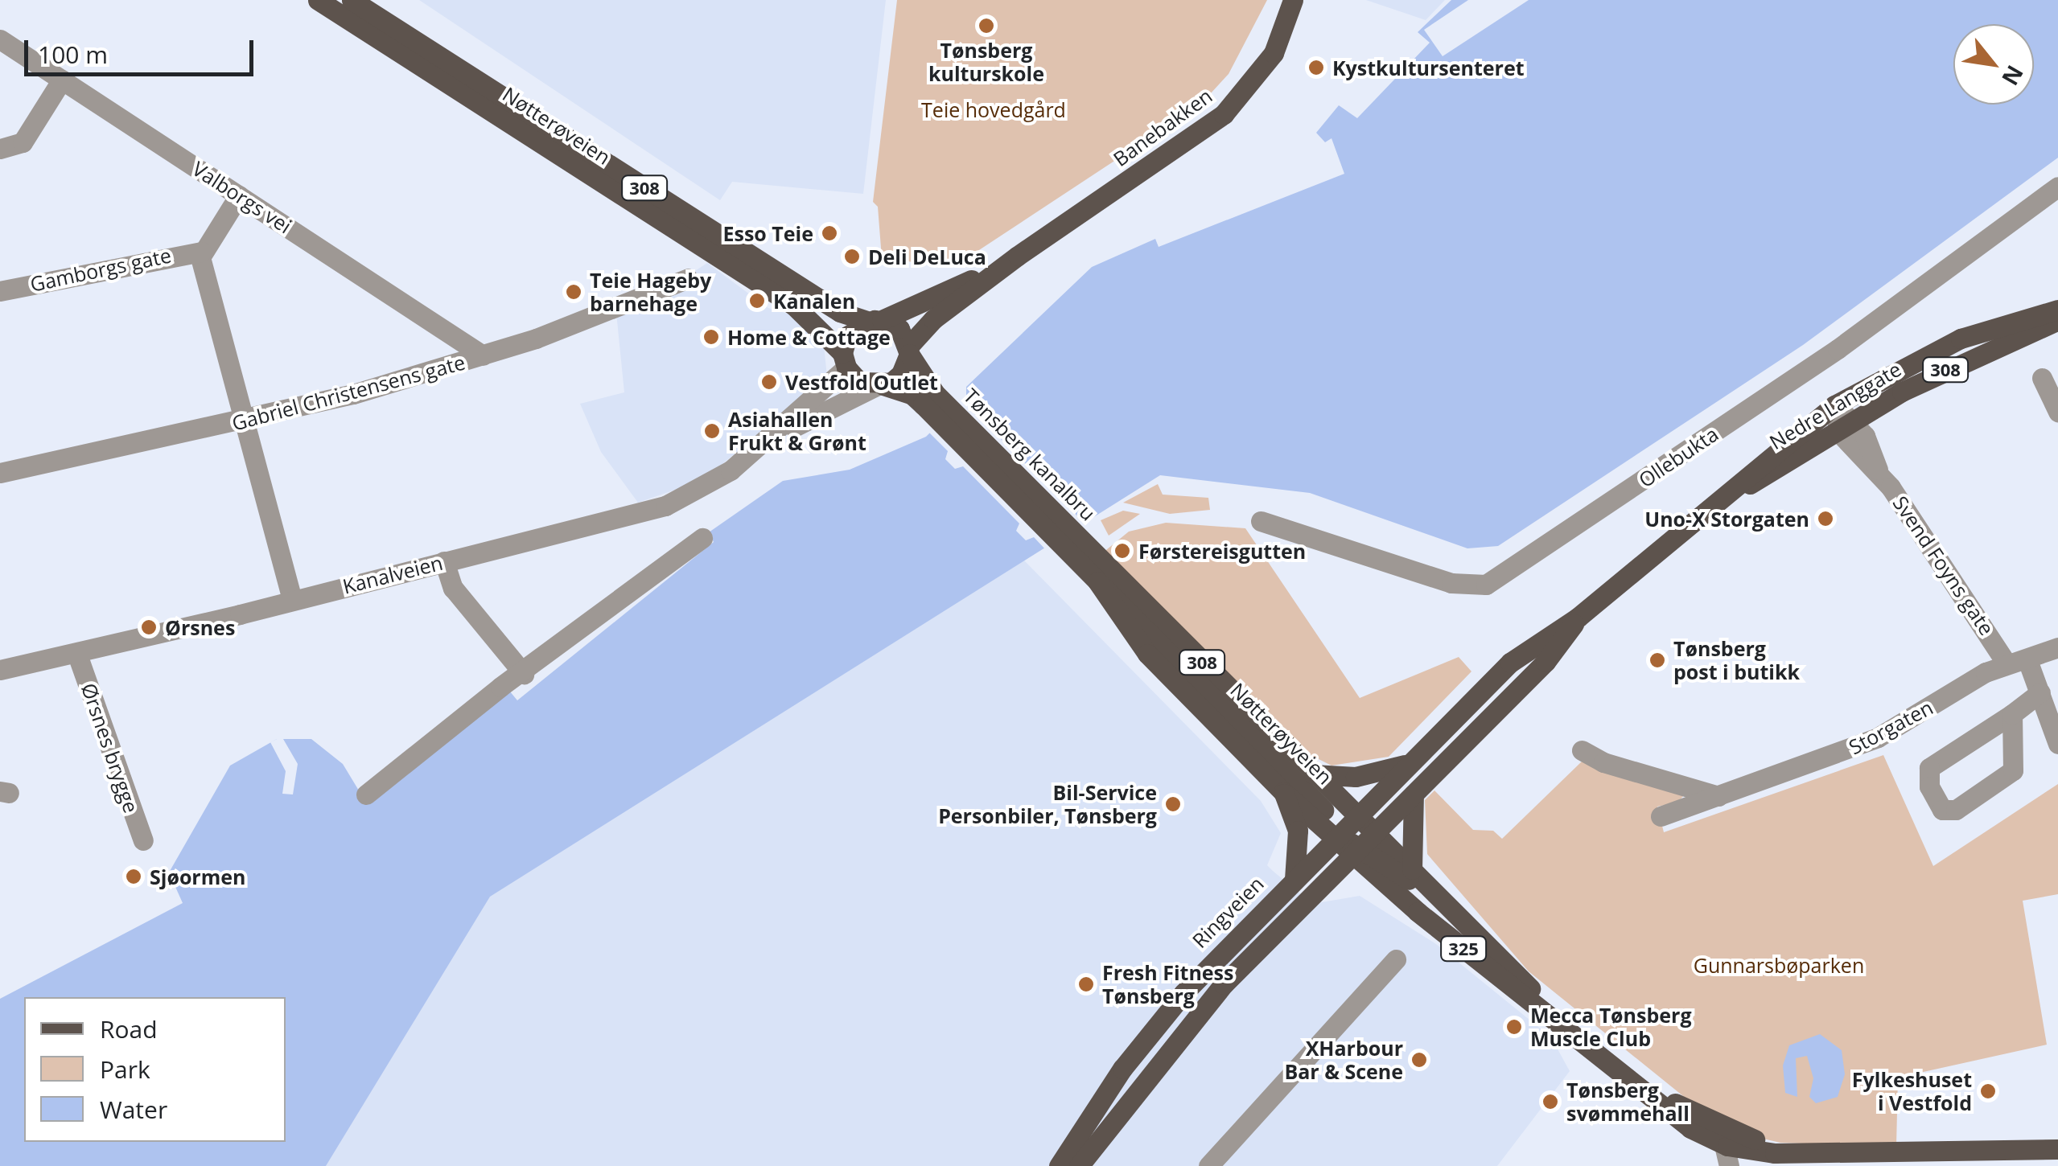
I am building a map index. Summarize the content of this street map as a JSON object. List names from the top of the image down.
{
  "streets": {
    "main road": [
      "Nøtterøveien",
      "Banebakken",
      "308",
      "Nedre Langgate",
      "Tønsberg kanalbru",
      "Nøtterøyveien",
      "Ringveien",
      "325"
    ],
    "street": [
      "Valborgs vei",
      "Gamborgs gate",
      "Gabriel Christensens gate",
      "Ollebukta",
      "Svend Foyns gate",
      "Kanalveien",
      "Storgaten",
      "Ørsnes brygge"
    ]
  },
  "crossings": [
    ["Nøtterøveien", "Banebakken"],
    ["Nøtterøveien", "308"],
    ["Nøtterøveien", "Kanalveien"],
    ["Banebakken", "308"],
    ["Banebakken", "Kanalveien"],
    ["308", "Nedre Langgate"],
    ["308", "Tønsberg kanalbru"],
    ["308", "Kanalveien"],
    ["308", "Nøtterøyveien"],
    ["308", "Ringveien"],
    ["Valborgs vei", "Gabriel Christensens gate"],
    ["Nedre Langgate", "Svend Foyns gate"],
    ["Nedre Langgate", "Nøtterøyveien"],
    ["Nedre Langgate", "Ringveien"],
    ["Nedre Langgate", "325"],
    ["Tønsberg kanalbru", "Nøtterøyveien"],
    ["Svend Foyns gate", "Storgaten"],
    ["Kanalveien", "Ørsnes brygge"],
    ["Nøtterøyveien", "Ringveien"],
    ["Nøtterøyveien", "325"],
    ["Ringveien", "325"]
  ],
  "parks": ["Teie hovedgård", "Gunnarsbøparken"],
  "places": [
    "Tønsberg kulturskole",
    "Kystkultursenteret",
    "Esso Teie",
    "Deli DeLuca",
    "Teie Hageby barnehage",
    "Kanalen",
    "Home & Cottage",
    "Vestfold Outlet",
    "Asiahallen Frukt & Grønt",
    "Uno-X Storgaten",
    "Førstereisgutten",
    "Ørsnes",
    "Tønsberg post i butikk",
    "Bil-Service Personbiler, Tønsberg",
    "Sjøormen",
    "Fresh Fitness Tønsberg",
    "Mecca Tønsberg Muscle Club",
    "XHarbour Bar & Scene",
    "Fylkeshuset i Vestfold",
    "Tønsberg svømmehall"
  ],
  "legend": ["Road", "Park", "Water"],
  "scale_bar": "100 m",
  "north": "bottom right"
}
